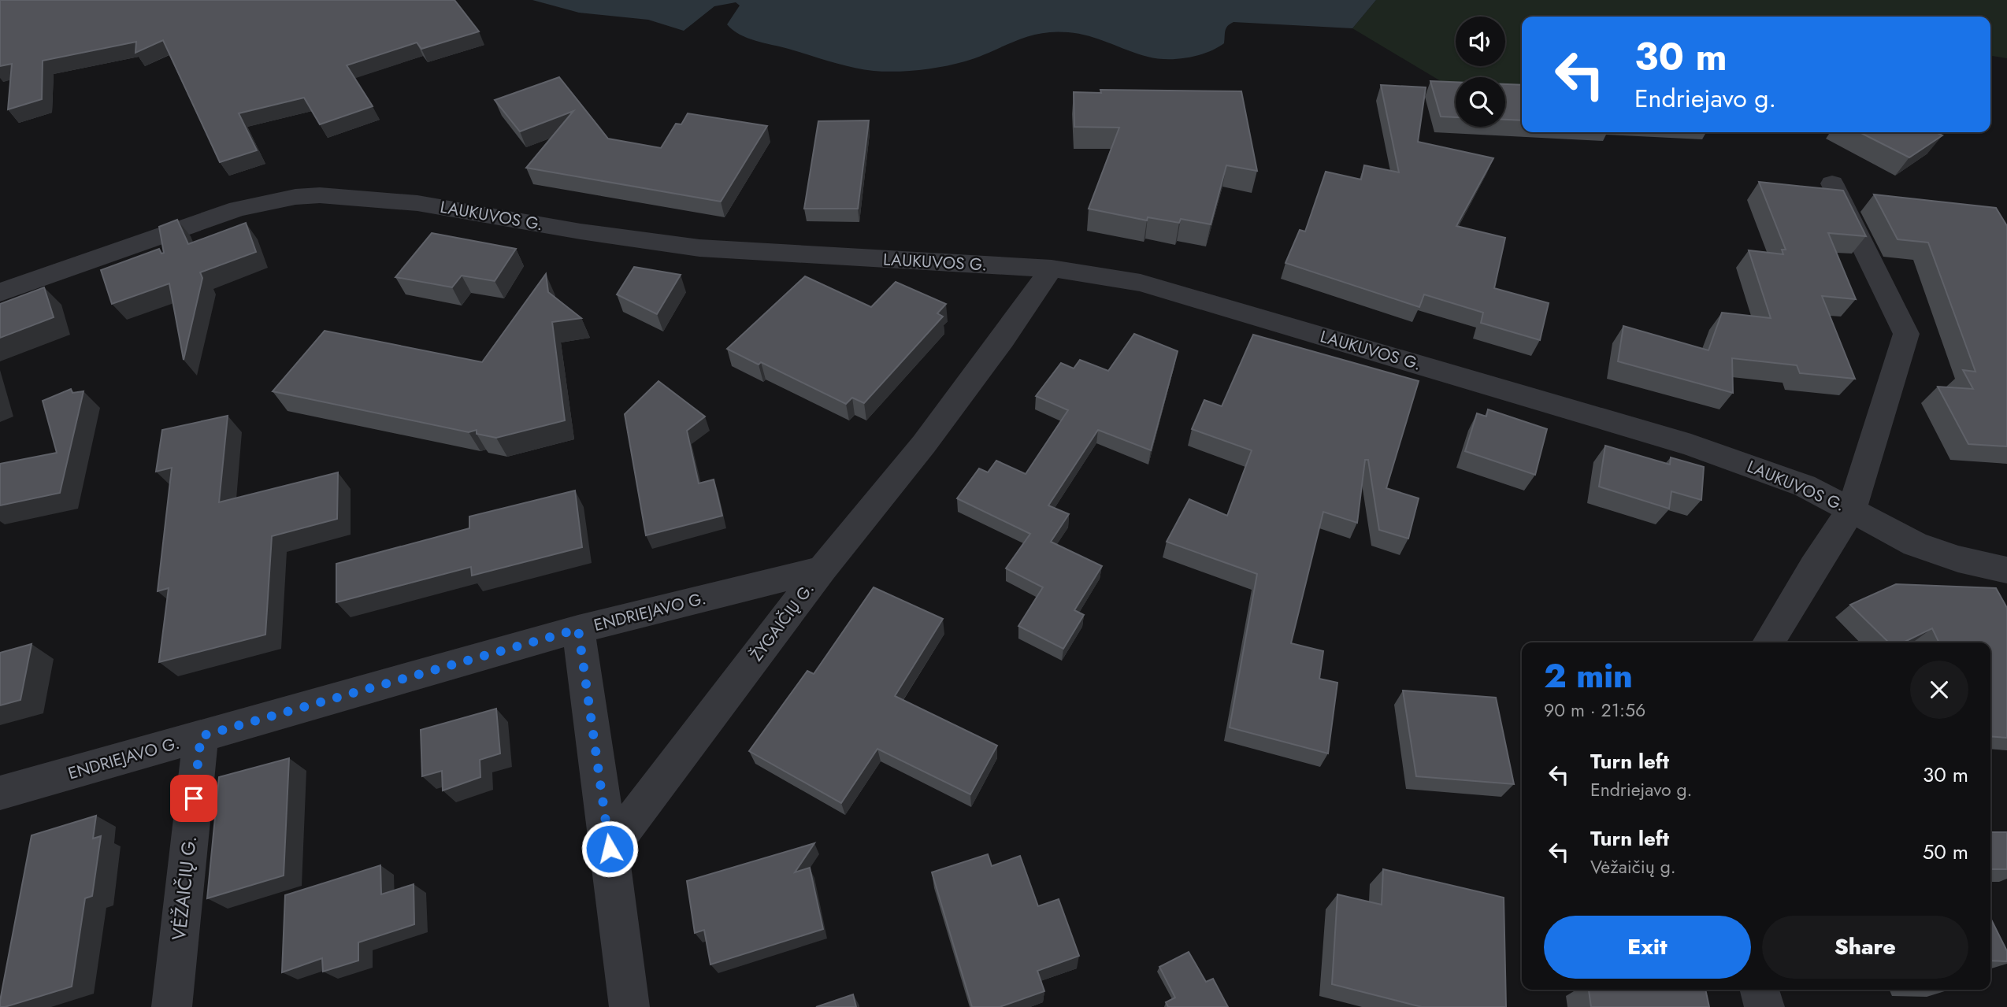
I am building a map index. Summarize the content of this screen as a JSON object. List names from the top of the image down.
{
  "streets": {
    "street": [
      "LAUKUVOS G.",
      "ENDRIEJAVO G.",
      "ŽYGAIČIŲ G.",
      "VĖŽAIČIŲ G."
    ]
  },
  "crossings": [
    ["LAUKUVOS G.", "ŽYGAIČIŲ G."],
    ["ENDRIEJAVO G.", "ŽYGAIČIŲ G."],
    ["ENDRIEJAVO G.", "VĖŽAIČIŲ G."]
  ],
  "page": {
    "turn": ["30 m", "Endriejavo g."],
    "heading": ["2 min", "90 m · 21:56"],
    "list": [
      {
        "name": "Turn left",
        "note": "Endriejavo g.",
        "value": "30 m"
      },
      {
        "name": "Turn left",
        "note": "Vėžaičių g.",
        "value": "50 m"
      }
    ],
    "buttons": ["Exit", "Share"]
  }
}
